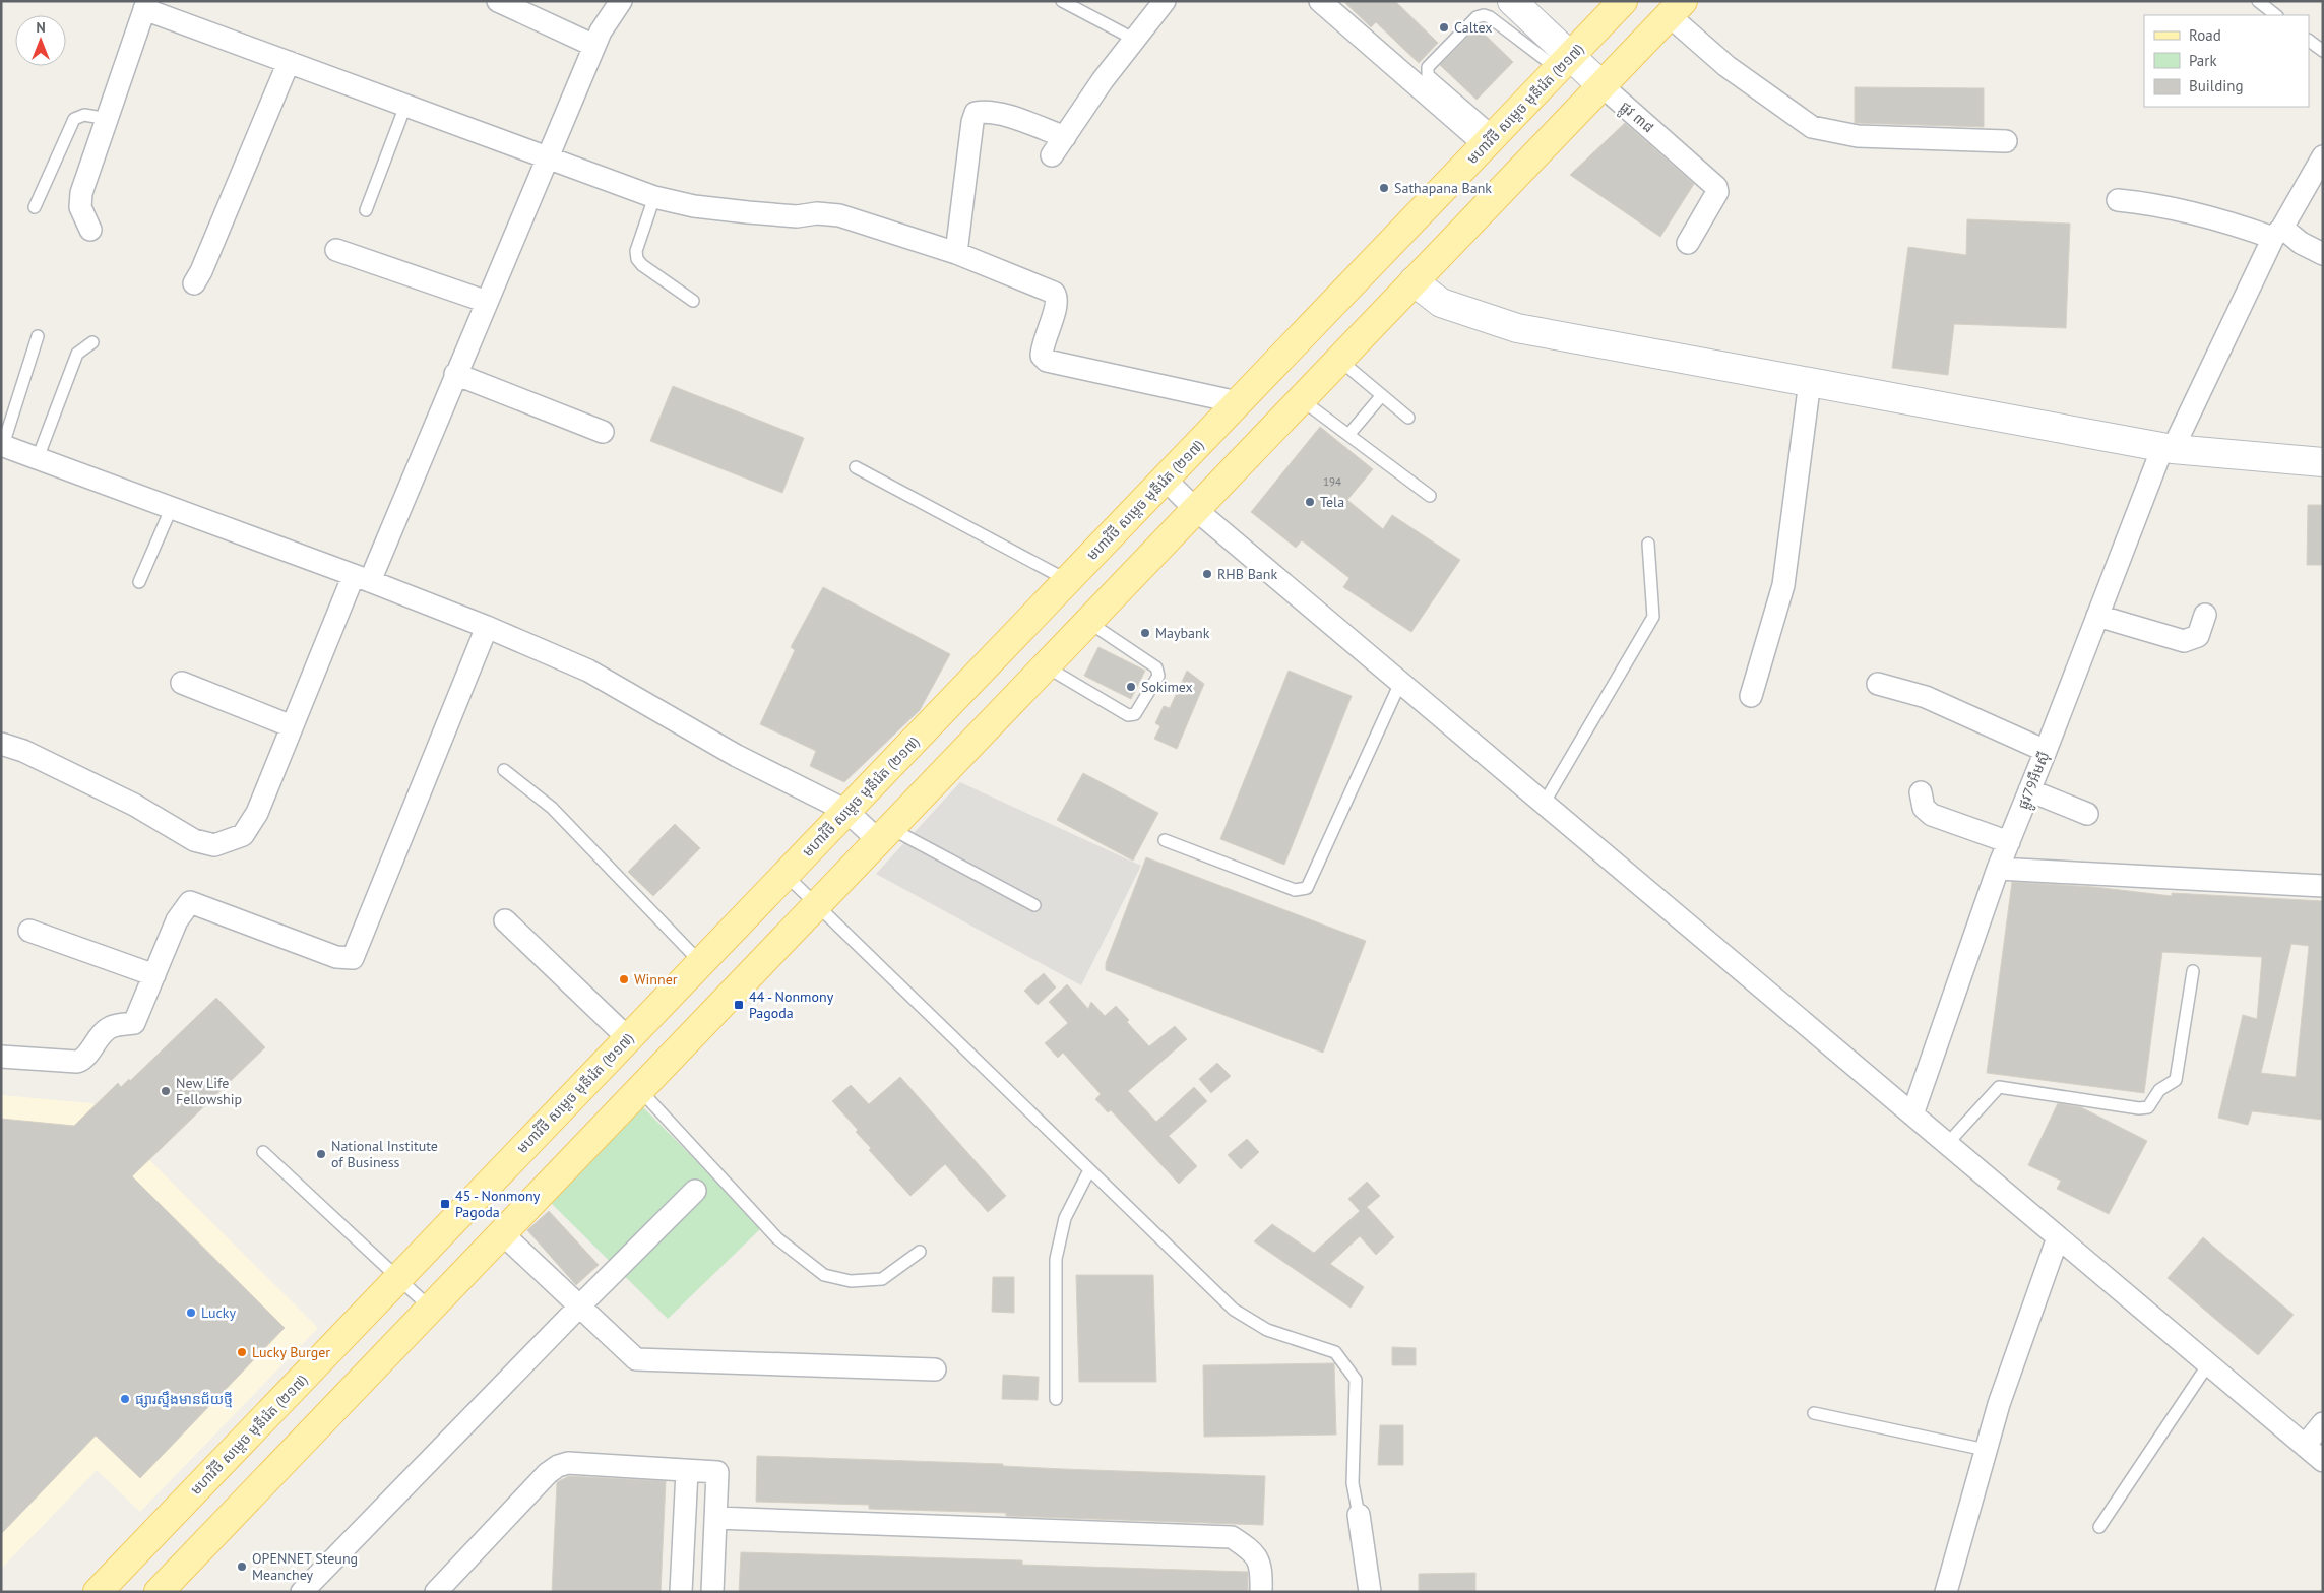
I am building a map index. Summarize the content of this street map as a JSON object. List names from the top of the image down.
{
  "streets": {
    "main road": ["មហាវិថី សម្តេច មុនីរ៉េត (២១៧)"],
    "street": ["ផ្លូវ ៣៨", "ផ្លូវ79អឹមស៊ី"]
  },
  "crossings": [
    ["មហាវិថី សម្តេច មុនីរ៉េត (២១៧)", "ផ្លូវ ៣៨"]
  ],
  "places": {
    "other": [
      "Caltex",
      "Sathapana Bank",
      "Tela",
      "RHB Bank",
      "Maybank",
      "Sokimex",
      "Winner",
      "New Life Fellowship",
      "National Institute of Business",
      "Lucky",
      "Lucky Burger",
      "ផ្សារស្ទឹងមានជ័យថ្មី",
      "OPENNET Steung Meanchey"
    ],
    "transit": ["44 - Nonmony Pagoda", "45 - Nonmony Pagoda"]
  },
  "house_numbers": ["194"],
  "legend": ["Road", "Park", "Building"],
  "north": "top"
}
